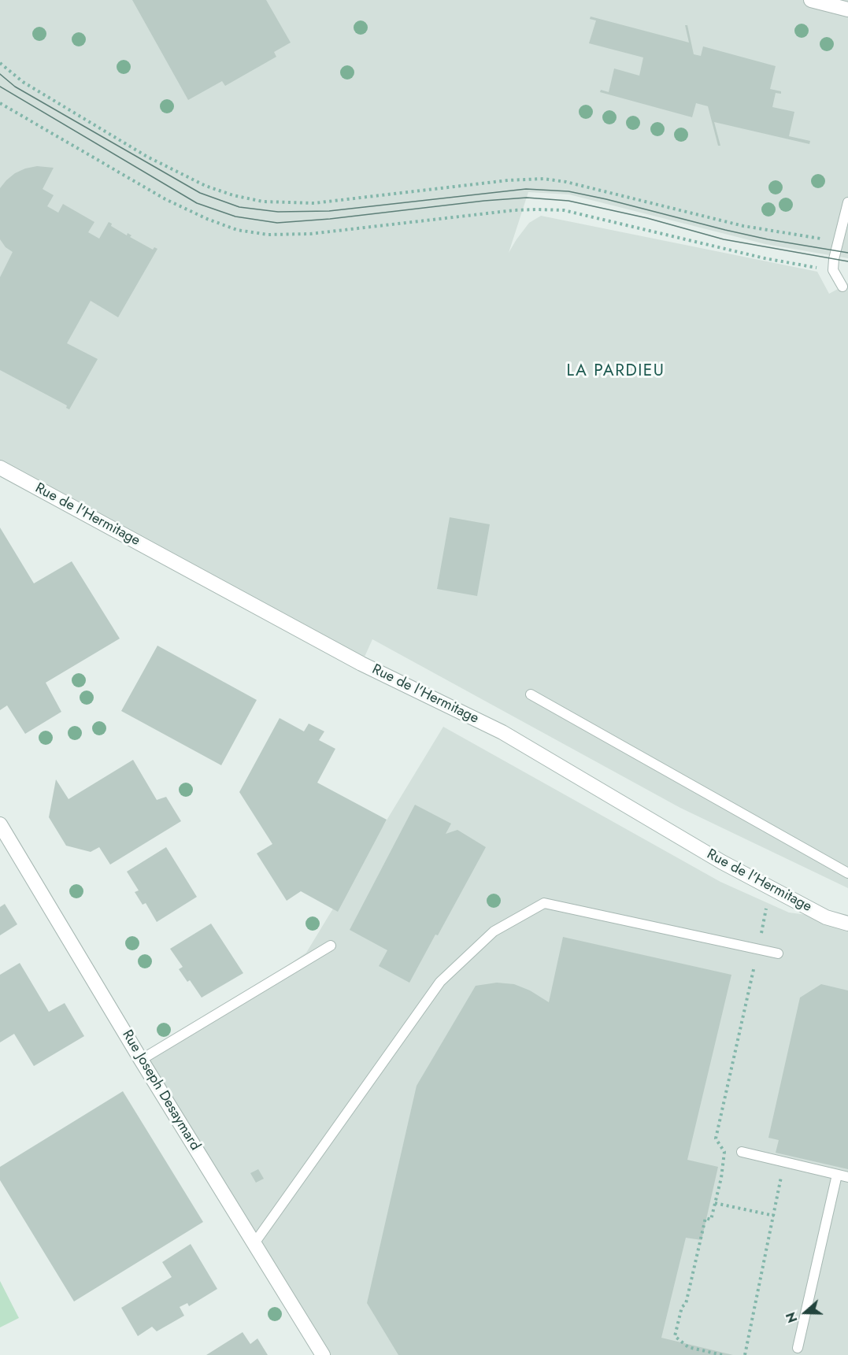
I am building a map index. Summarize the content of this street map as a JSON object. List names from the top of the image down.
{
  "streets": {
    "street": ["Rue de l'Hermitage", "Rue Joseph Desaymard"]
  },
  "districts": ["LA PARDIEU"],
  "north": "left"
}
